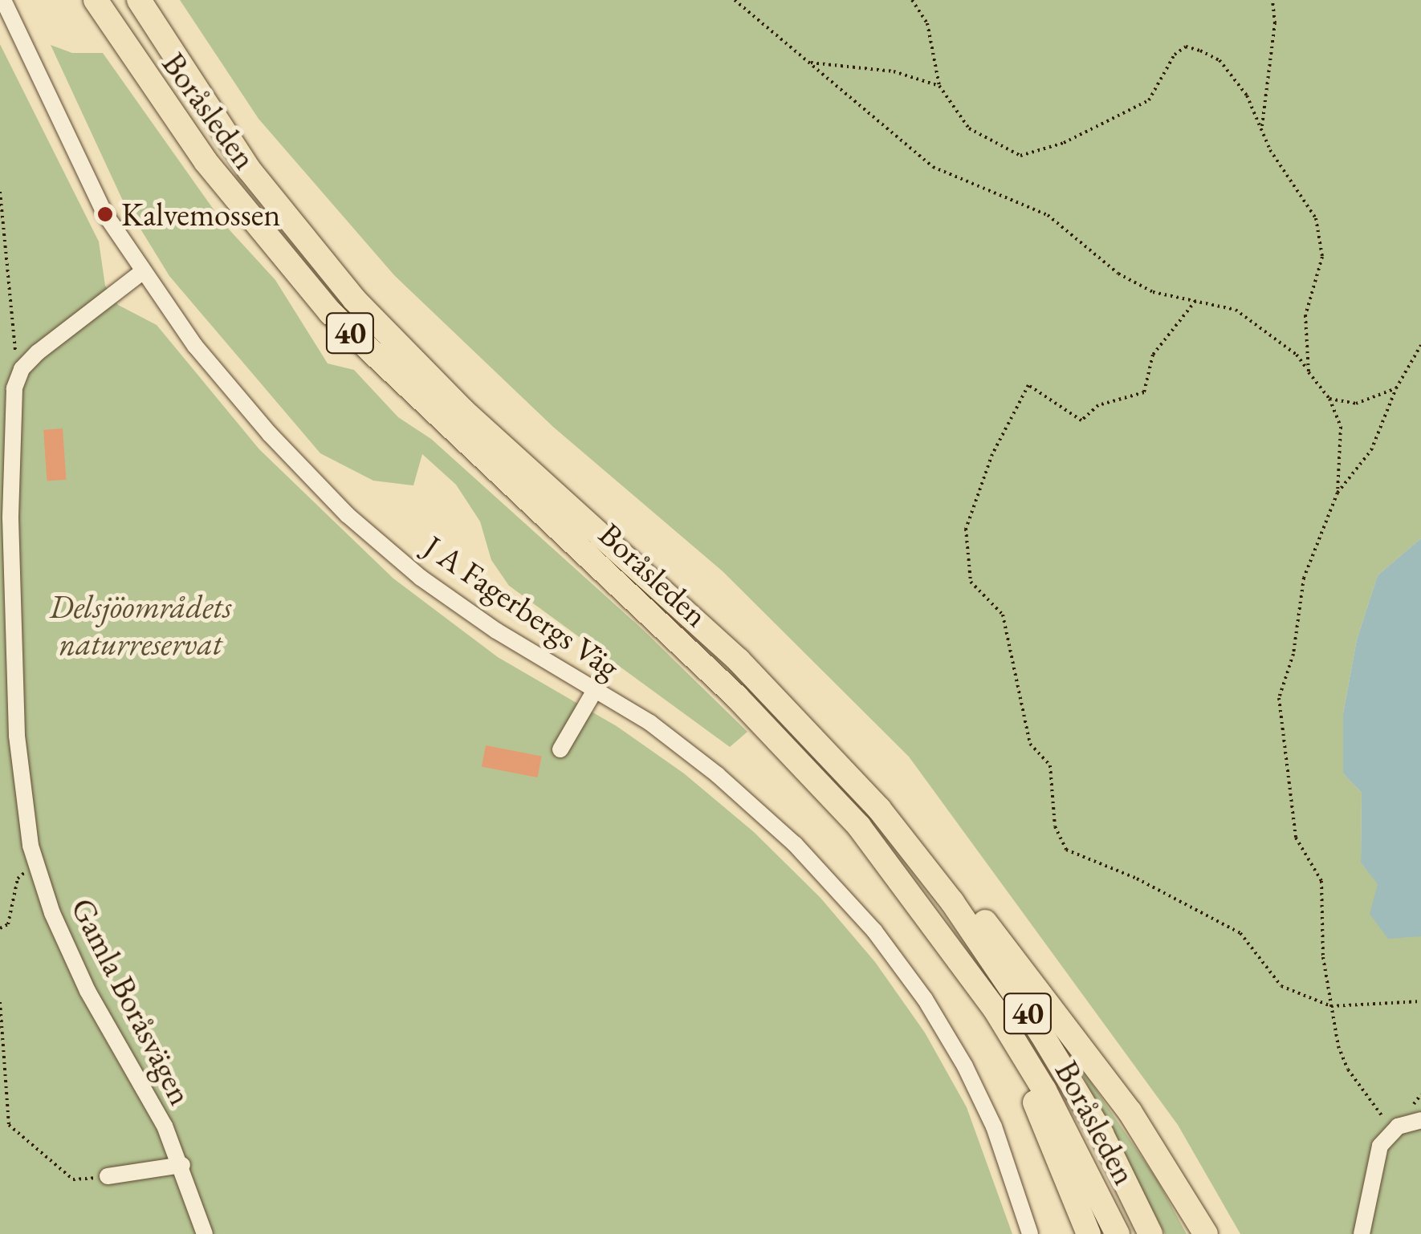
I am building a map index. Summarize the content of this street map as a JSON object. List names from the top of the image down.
{
  "streets": {
    "highway": ["Boråsleden", "40"],
    "street": ["J A Fagerbergs Väg", "Gamla Boråsvägen"]
  },
  "parks": ["Delsjöområdets naturreservat"],
  "places": ["Kalvemossen"]
}
